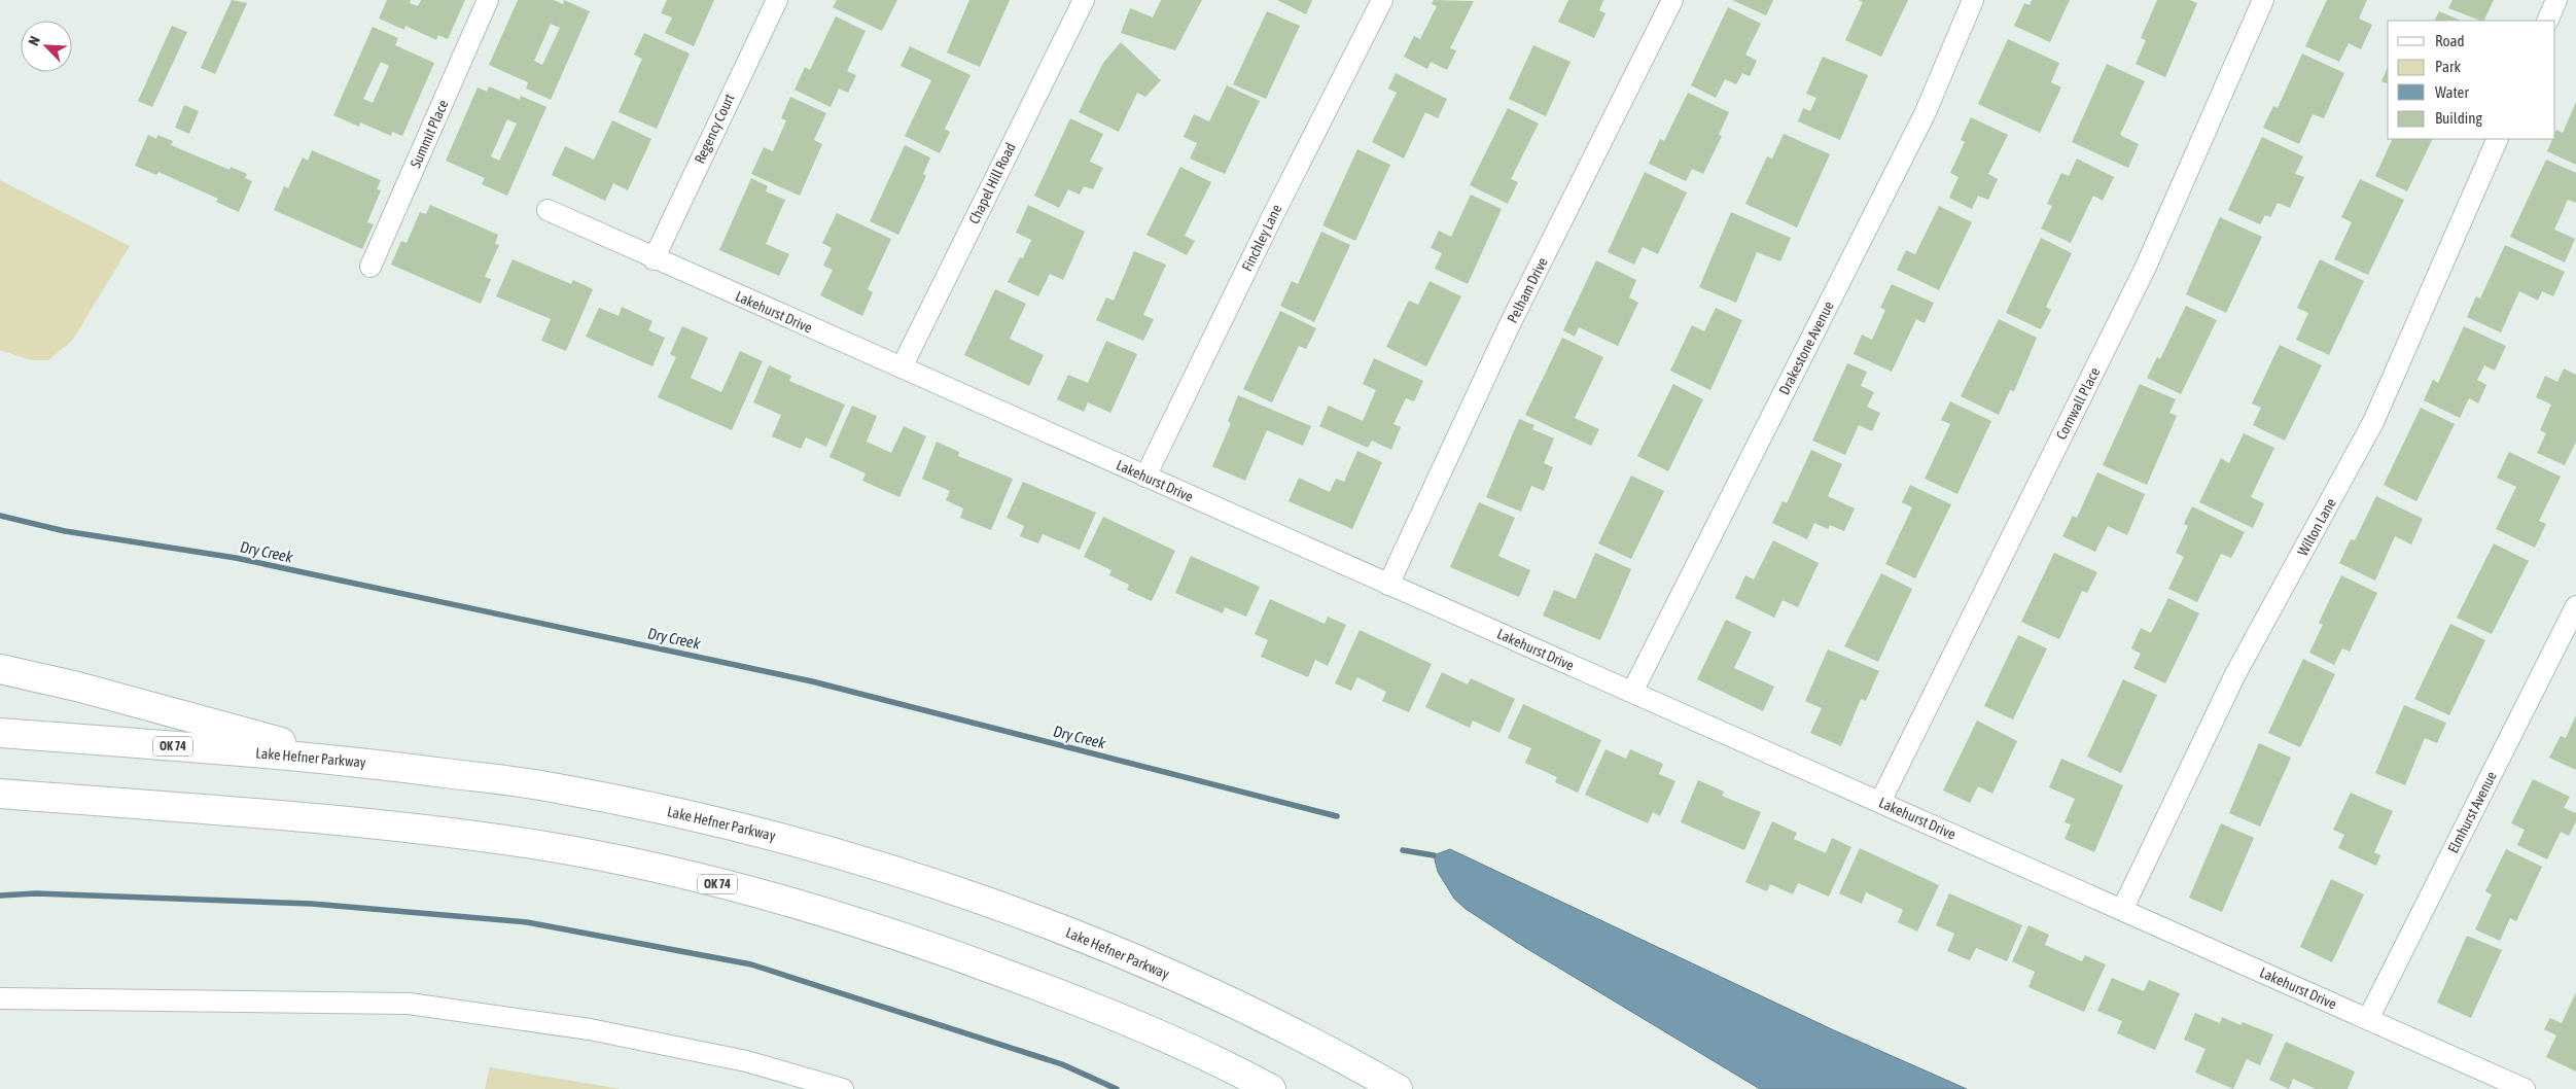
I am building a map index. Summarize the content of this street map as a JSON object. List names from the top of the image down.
{
  "streets": {
    "highway": ["OK 74", "Lake Hefner Parkway"],
    "street": [
      "Regency Court",
      "Summit Place",
      "Chapel Hill Road",
      "Finchley Lane",
      "Pelham Drive",
      "Lakehurst Drive",
      "Drakestone Avenue",
      "Cornwall Place",
      "Wilton Lane",
      "Elmhurst Avenue"
    ]
  },
  "crossings": [
    ["Regency Court", "Lakehurst Drive"],
    ["Chapel Hill Road", "Lakehurst Drive"],
    ["Finchley Lane", "Lakehurst Drive"],
    ["Pelham Drive", "Lakehurst Drive"],
    ["Lakehurst Drive", "Drakestone Avenue"],
    ["Lakehurst Drive", "Cornwall Place"],
    ["Lakehurst Drive", "Wilton Lane"],
    ["Lakehurst Drive", "Elmhurst Avenue"]
  ],
  "water": ["Dry Creek"],
  "legend": [
    "Road",
    "Park",
    "Water",
    "Building"
  ],
  "north": "top left"
}
